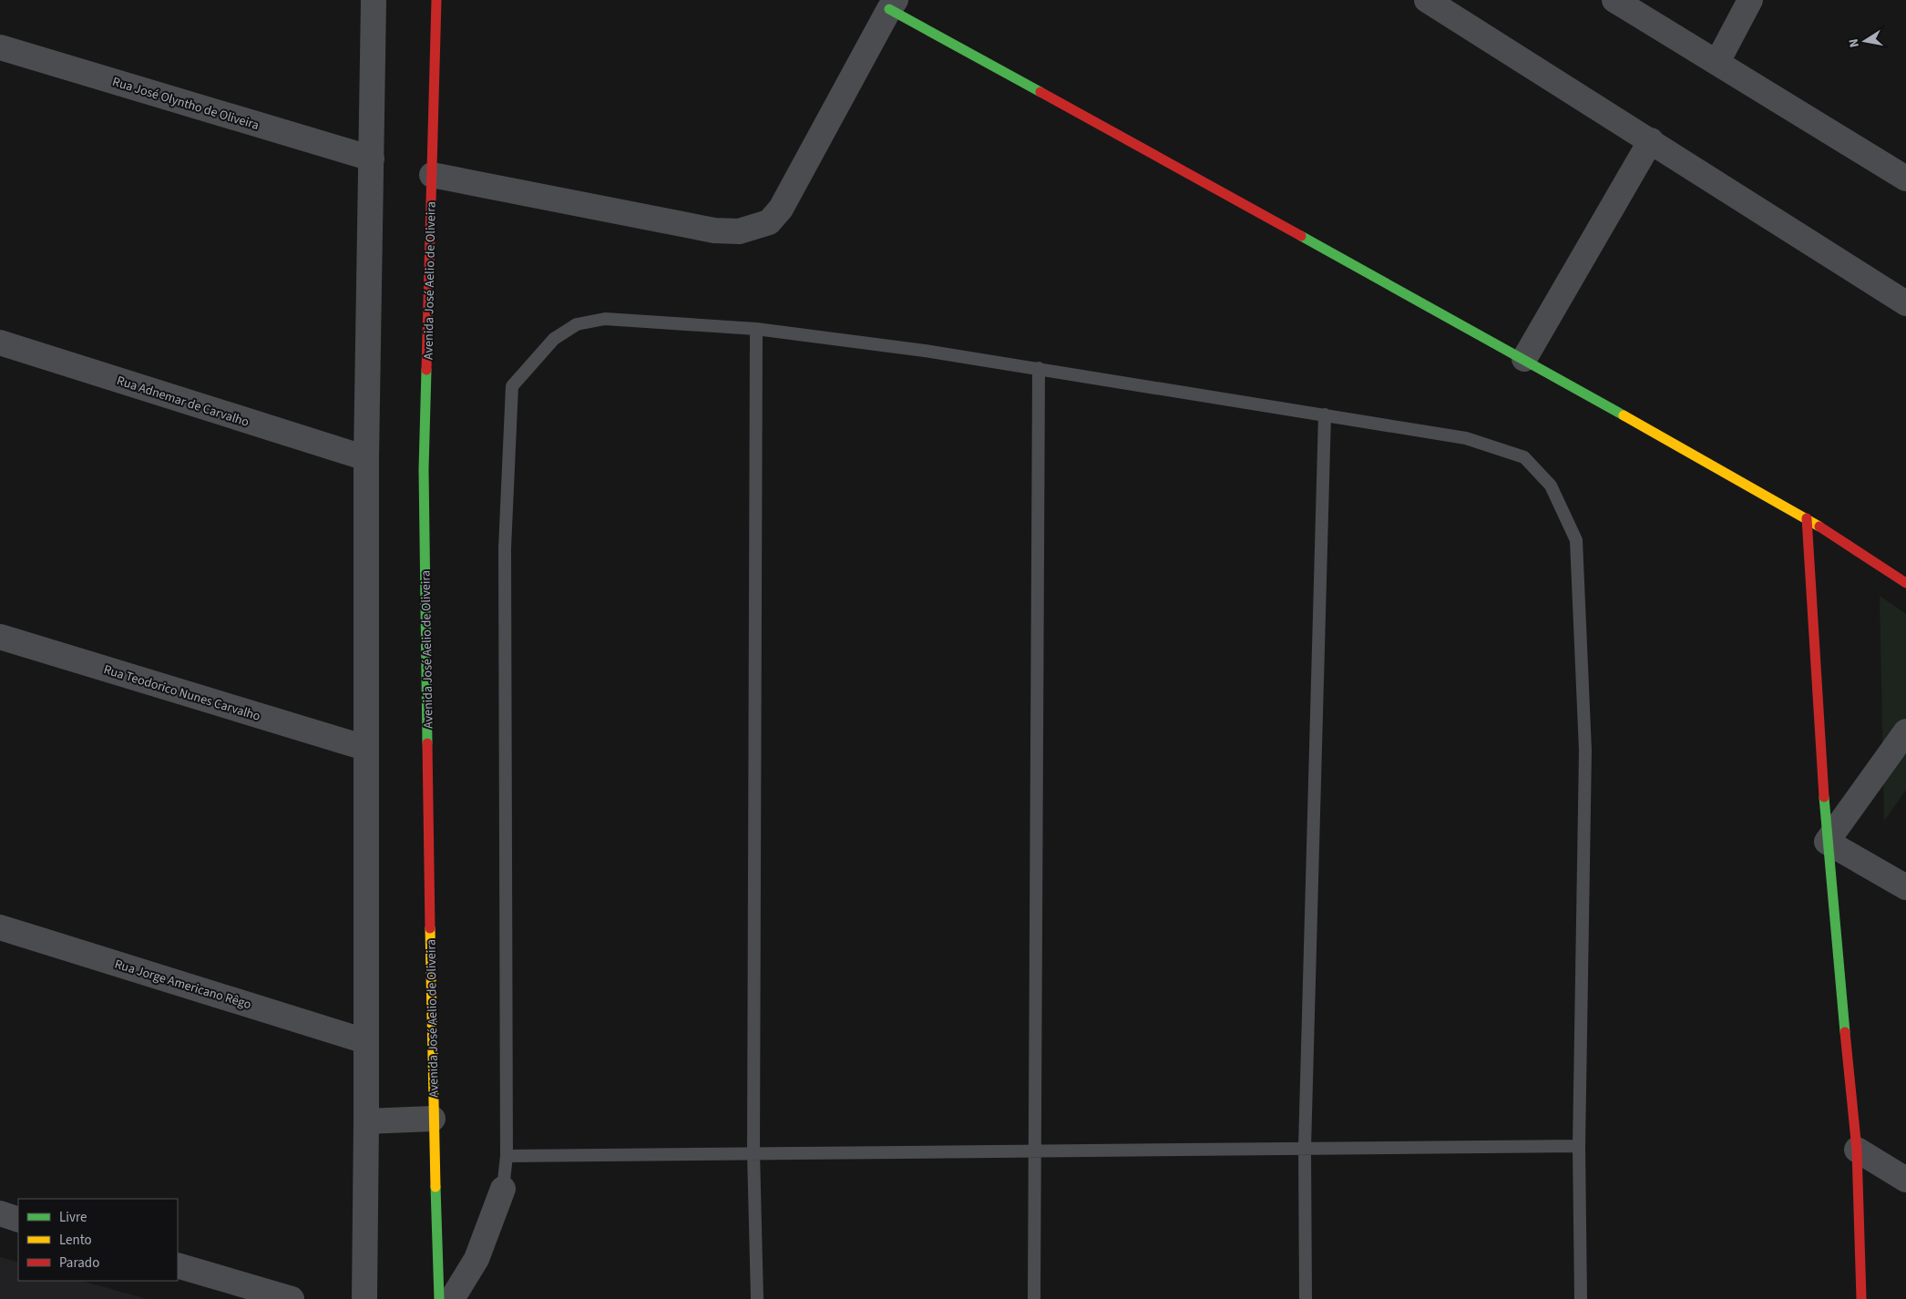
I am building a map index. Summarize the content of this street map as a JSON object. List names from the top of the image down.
{
  "streets": {
    "street": [
      "Rua José Olyntho de Oliveira",
      "Avenida José Aelio de Oliveira",
      "Rua Adnemar de Carvalho",
      "Rua Teodorico Nunes Carvalho",
      "Rua Jorge Americano Rêgo"
    ]
  },
  "legend": ["Livre", "Lento", "Parado"],
  "north": "left"
}
